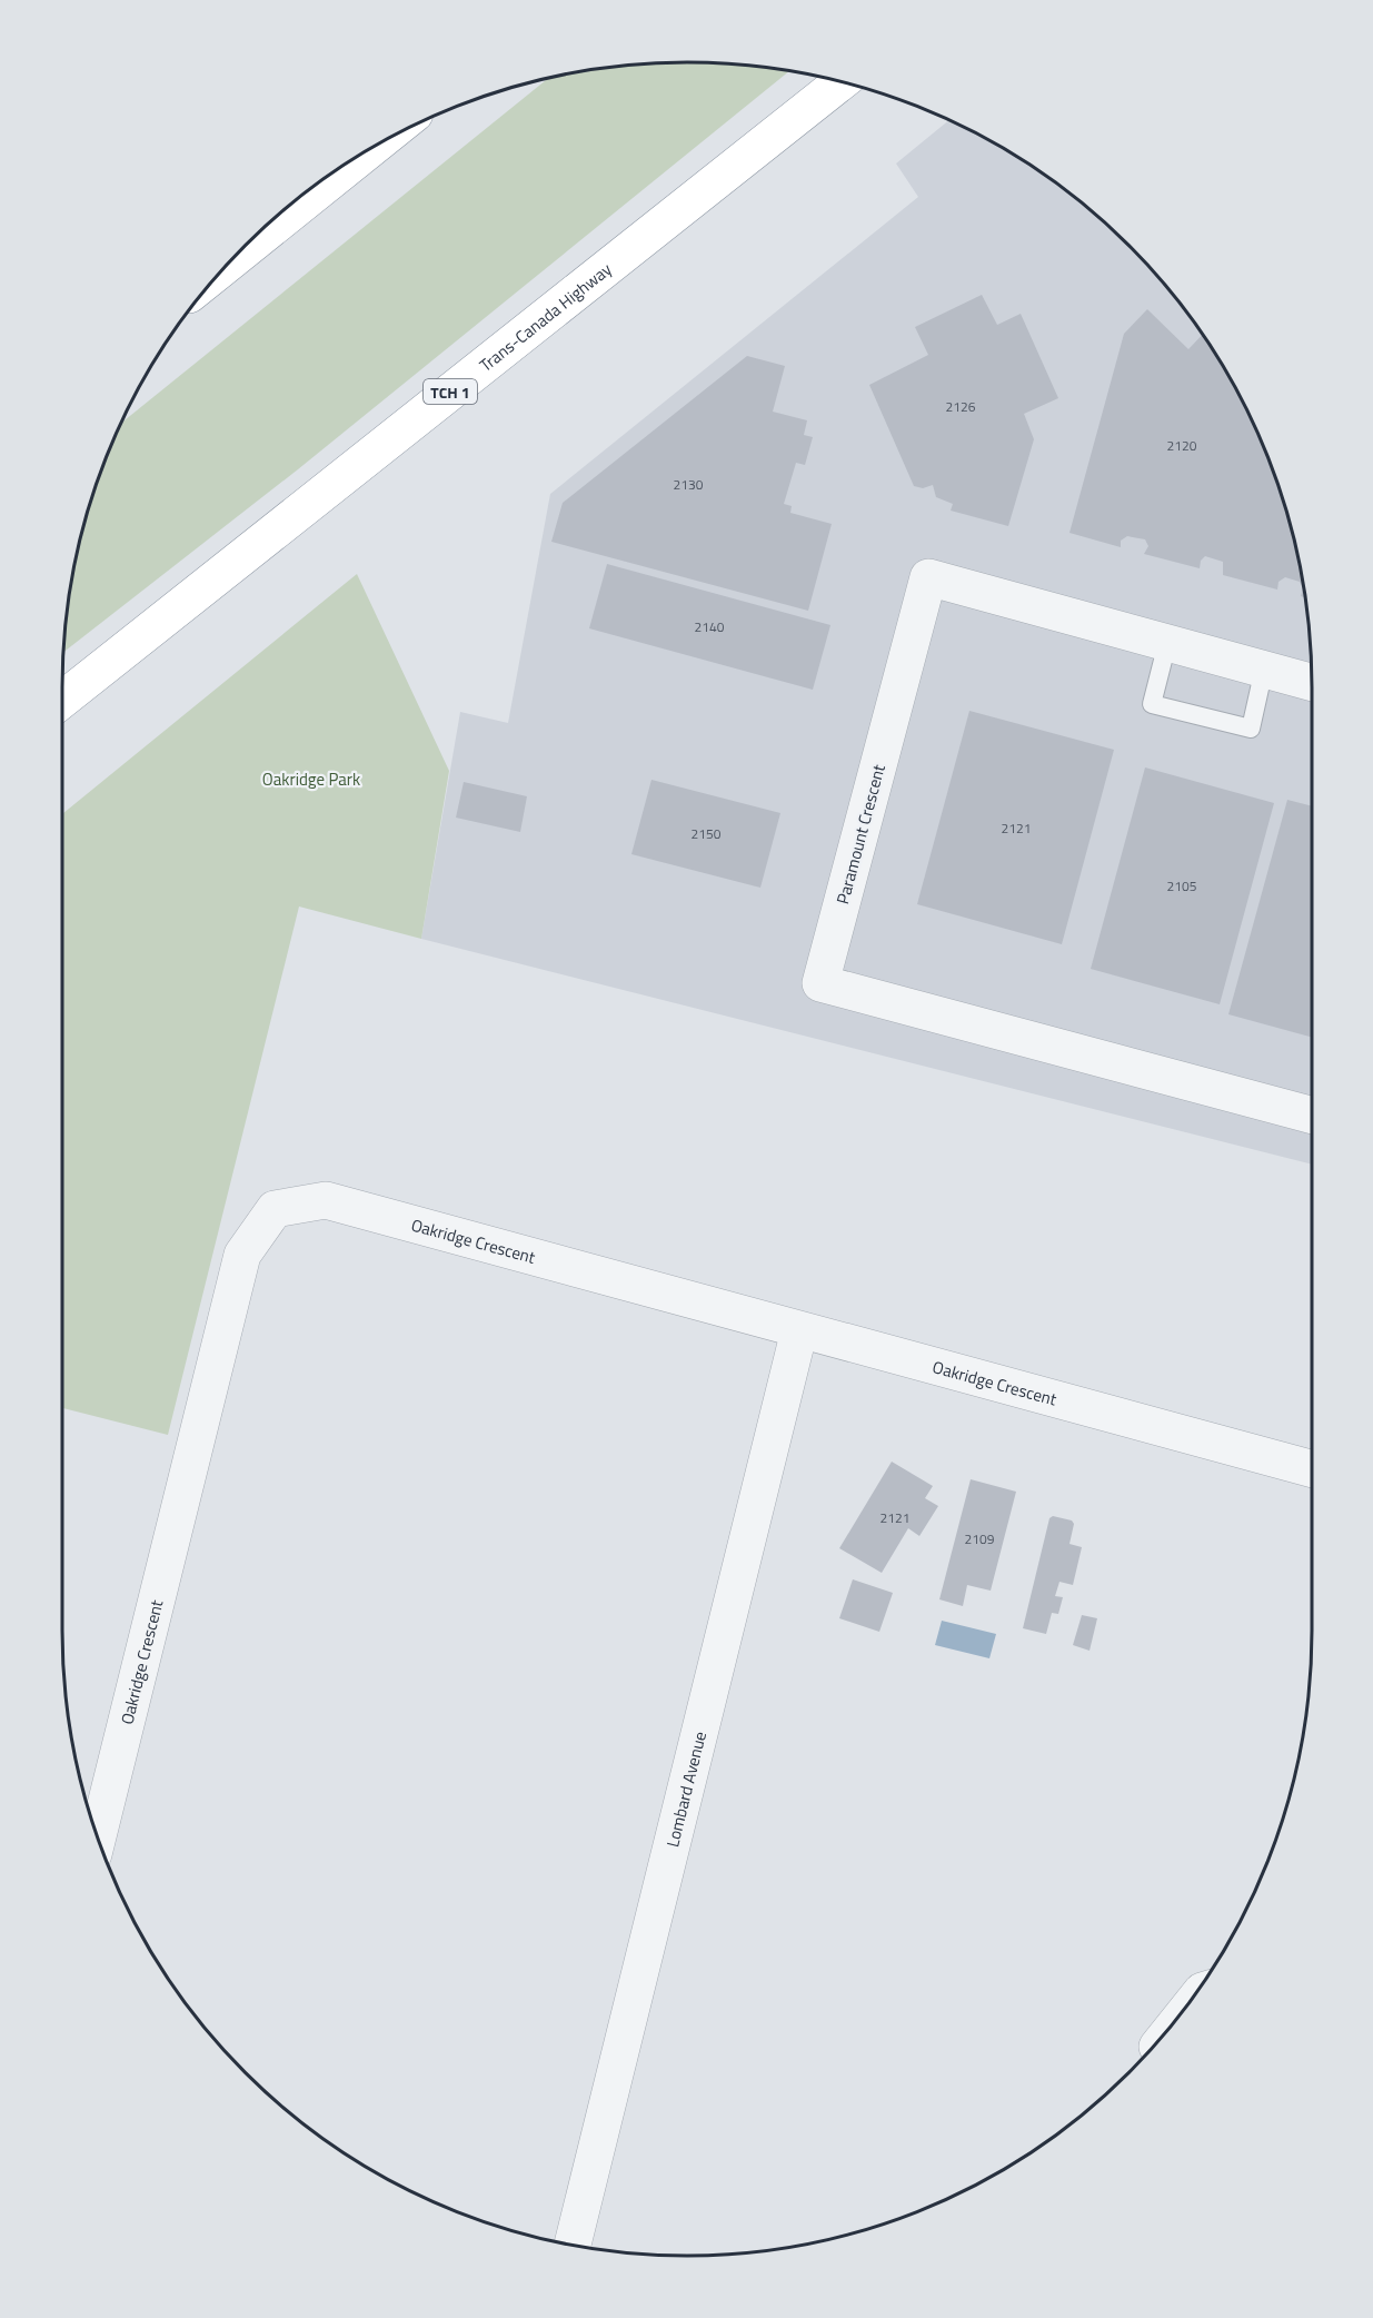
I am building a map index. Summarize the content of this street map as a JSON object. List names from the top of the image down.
{
  "streets": {
    "highway": ["Trans-Canada Highway", "TCH 1"],
    "street": ["Paramount Crescent", "Oakridge Crescent", "Lombard Avenue"]
  },
  "crossings": [
    ["Oakridge Crescent", "Lombard Avenue"]
  ],
  "parks": ["Oakridge Park"],
  "house_numbers": [
    "2126",
    "2120",
    "2130",
    "2140",
    "2121",
    "2150",
    "2105",
    "2121",
    "2109"
  ]
}
